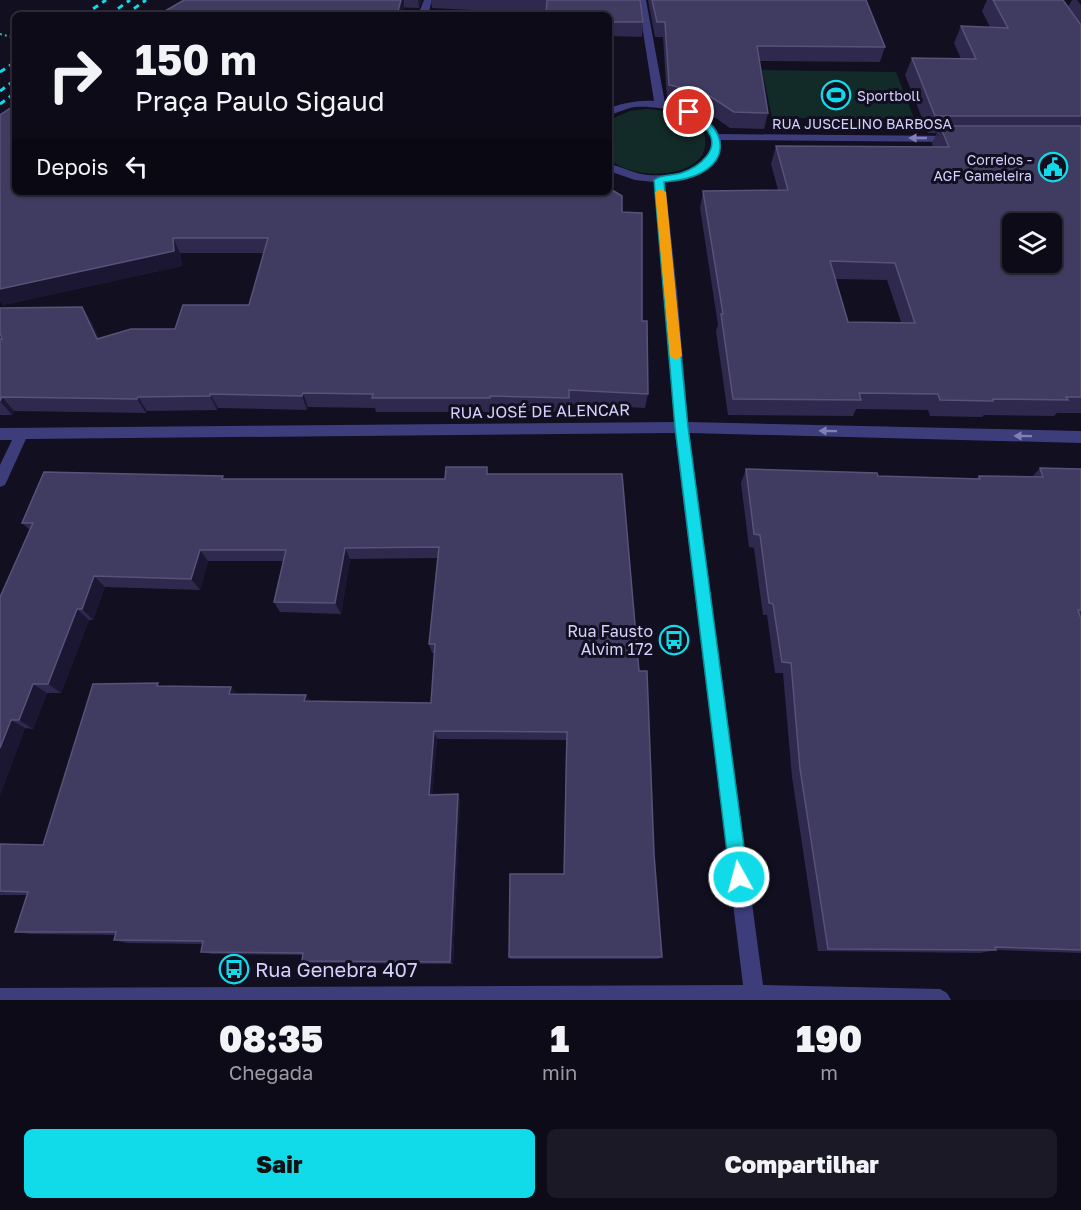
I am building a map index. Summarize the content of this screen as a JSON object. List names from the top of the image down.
{
  "streets": {
    "street": ["RUA JUSCELINO BARBOSA", "RUA JOSÉ DE ALENCAR"]
  },
  "one_way": ["RUA JUSCELINO BARBOSA", "RUA JOSÉ DE ALENCAR"],
  "places": {
    "sports": ["Sportboll"],
    "public building": ["Correios - AGF Gameleira"],
    "bus stop": ["Rua Fausto Alvim 172", "Rua Genebra 407"]
  },
  "page": {
    "turn": ["150 m", "Praça Paulo Sigaud"],
    "then": "Depois",
    "eta": [
      "08:35",
      "Chegada",
      "1",
      "min",
      "190",
      "m"
    ],
    "buttons": ["Sair", "Compartilhar"]
  }
}
